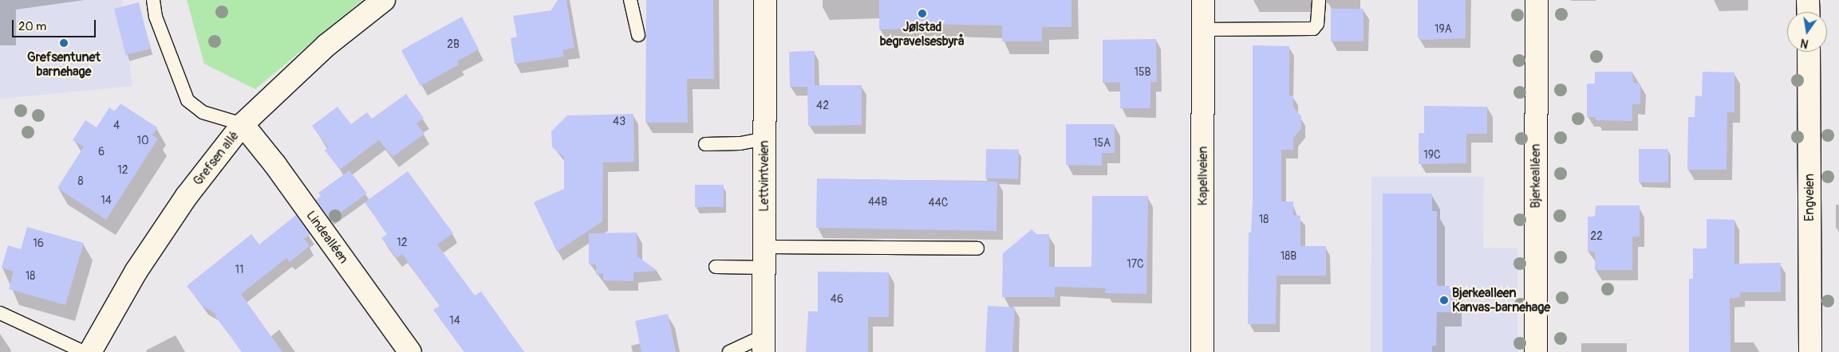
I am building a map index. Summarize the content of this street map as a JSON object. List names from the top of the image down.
{
  "streets": {
    "street": [
      "Grefsen allé",
      "Lettvintveien",
      "Kapellveien",
      "Bjerkealléen",
      "Engveien",
      "Lindealléen"
    ]
  },
  "crossings": [
    ["Grefsen allé", "Lindealléen"]
  ],
  "places": ["Jølstad begravelsesbyrå", "Grefsentunet barnehage", "Bjerkealleen Kanvas-barnehage"],
  "house_numbers": [
    "19A",
    "2B",
    "15B",
    "42",
    "43",
    "4",
    "10",
    "15A",
    "6",
    "19C",
    "12",
    "8",
    "14",
    "44B",
    "44C",
    "18",
    "22",
    "12",
    "16",
    "18B",
    "17C",
    "11",
    "18",
    "46",
    "14"
  ],
  "scale_bar": "20 m",
  "north": "bottom"
}
